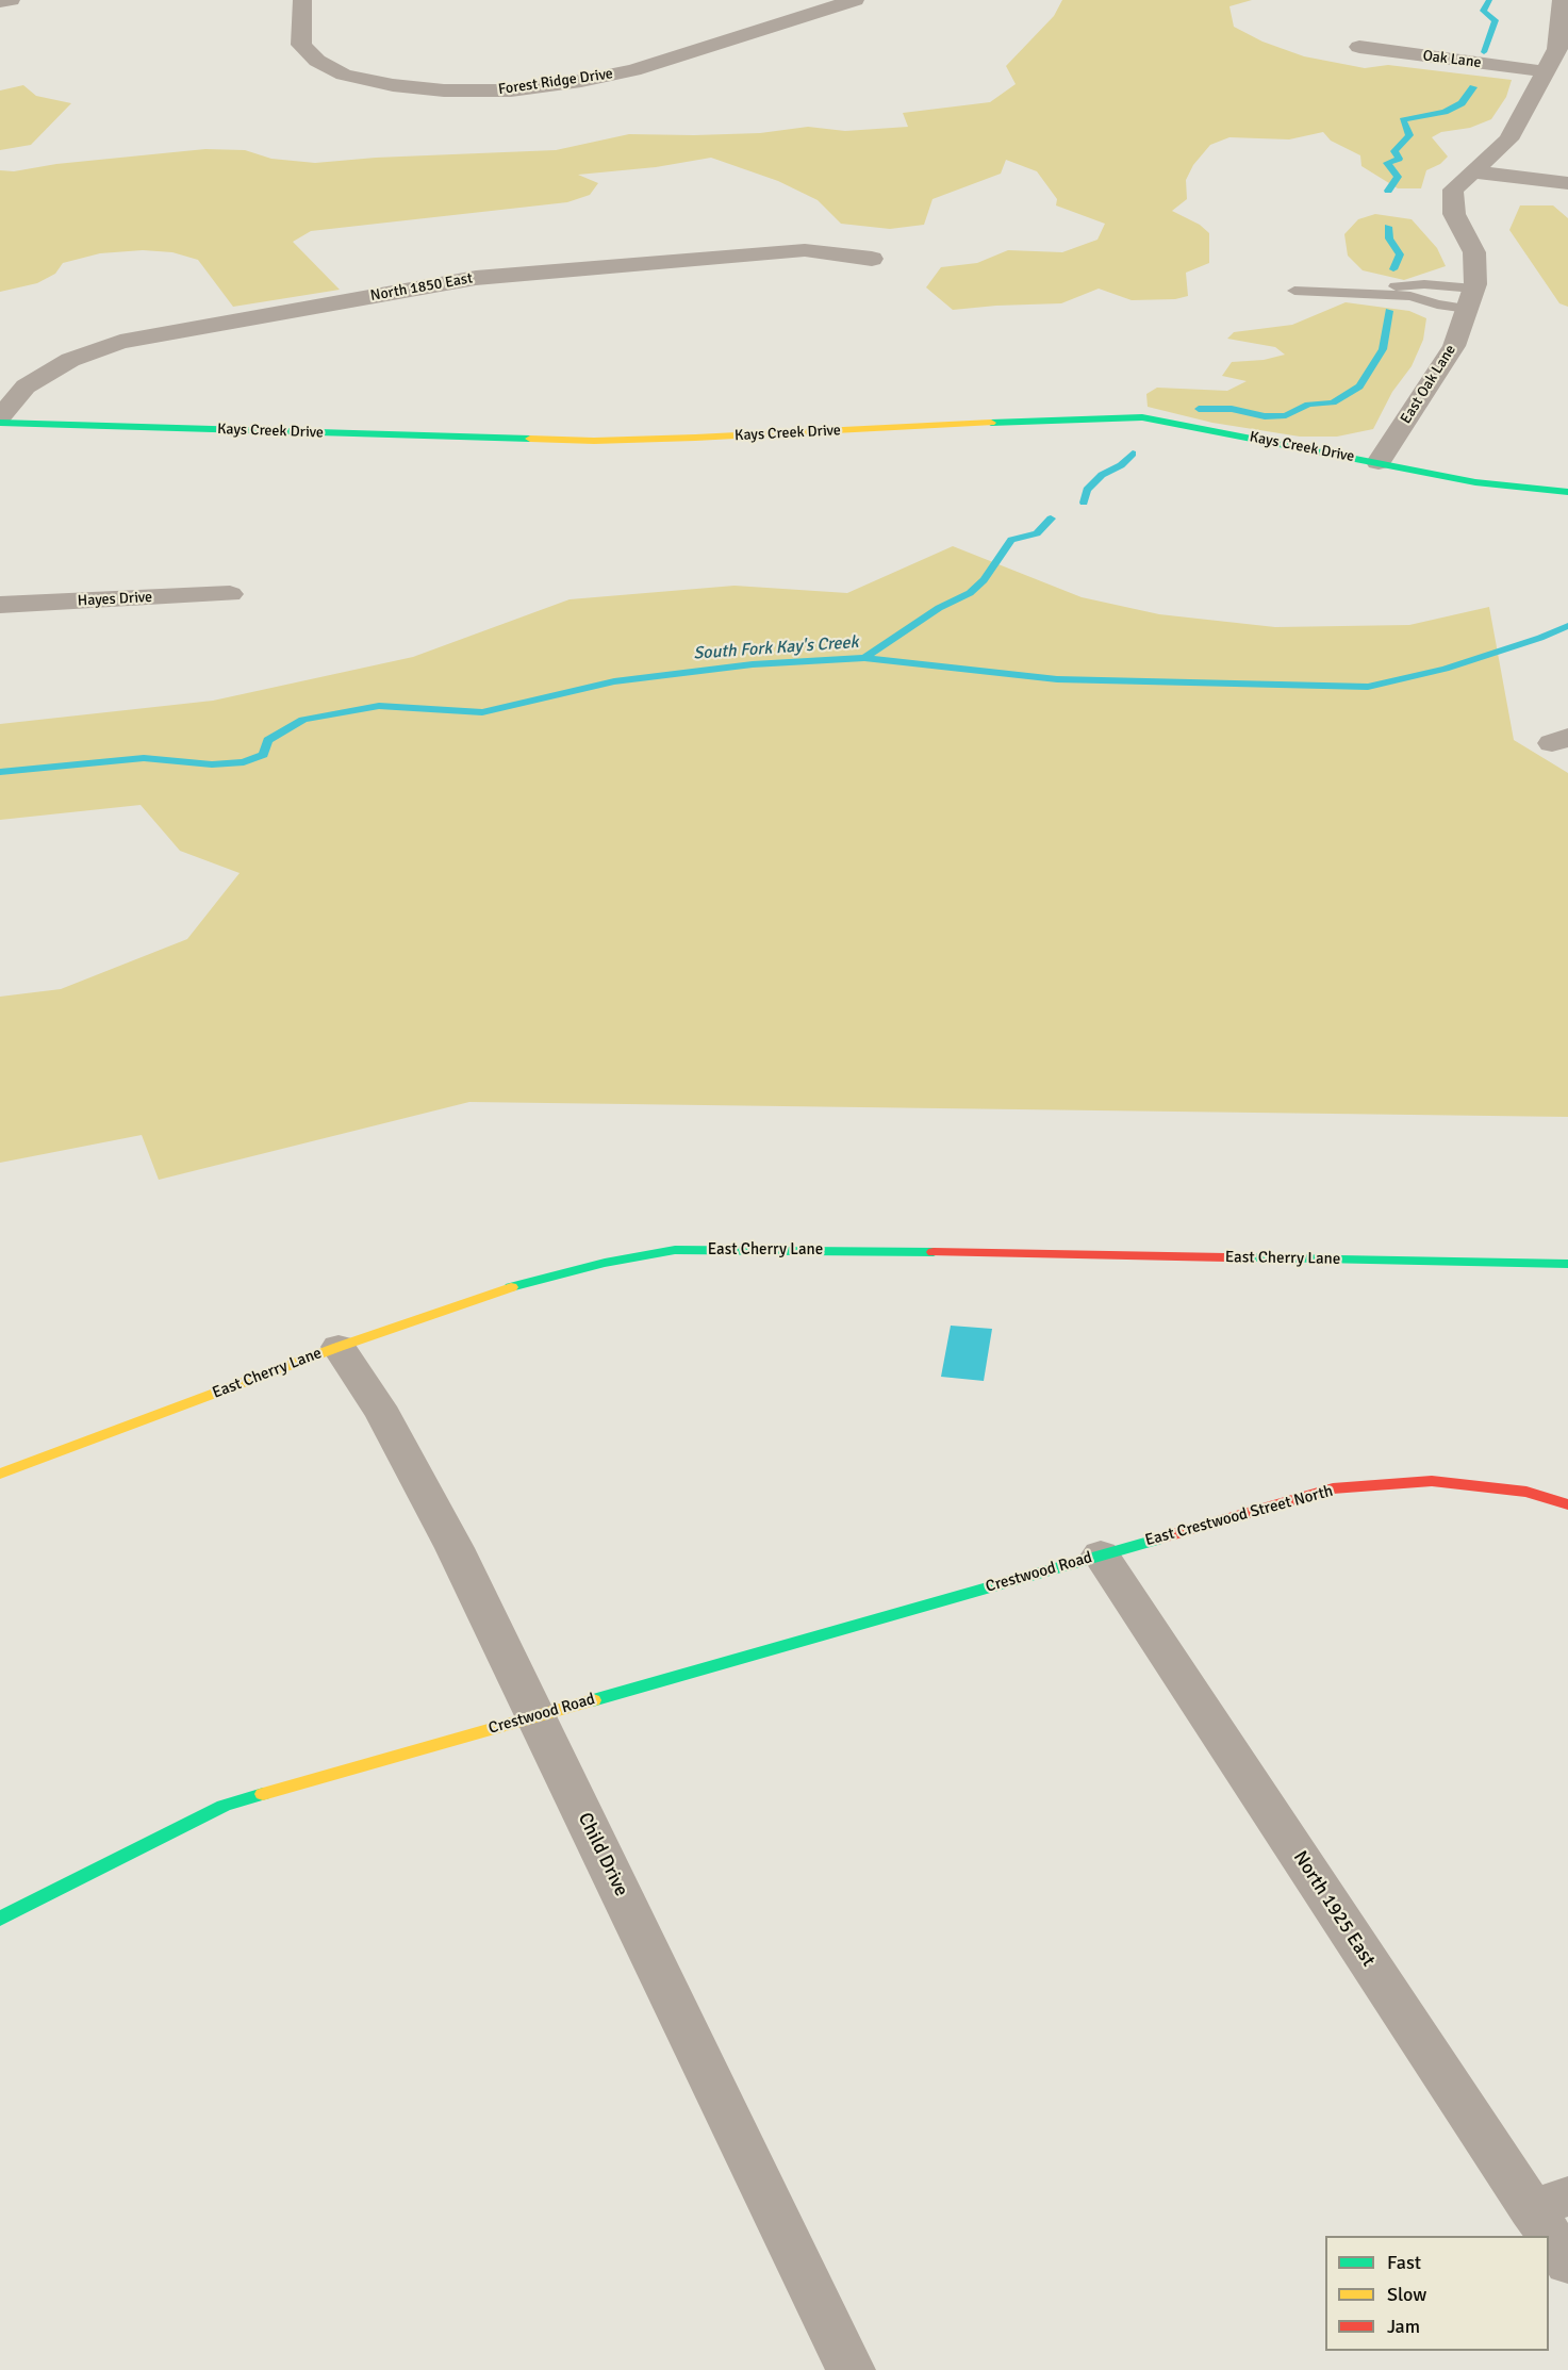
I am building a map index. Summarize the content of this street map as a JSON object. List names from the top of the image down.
{
  "streets": {
    "street": [
      "Oak Lane",
      "Forest Ridge Drive",
      "North 1850 East",
      "East Oak Lane",
      "Kays Creek Drive",
      "Hayes Drive",
      "East Cherry Lane",
      "East Crestwood Street North",
      "Crestwood Road",
      "Child Drive",
      "North 1925 East"
    ]
  },
  "crossings": [
    ["Oak Lane", "East Oak Lane"],
    ["East Oak Lane", "Kays Creek Drive"],
    ["East Cherry Lane", "Child Drive"],
    ["East Crestwood Street North", "Crestwood Road"],
    ["East Crestwood Street North", "North 1925 East"],
    ["Crestwood Road", "Child Drive"],
    ["Crestwood Road", "North 1925 East"]
  ],
  "water": ["South Fork Kay's Creek"],
  "legend": ["Fast", "Slow", "Jam"]
}
